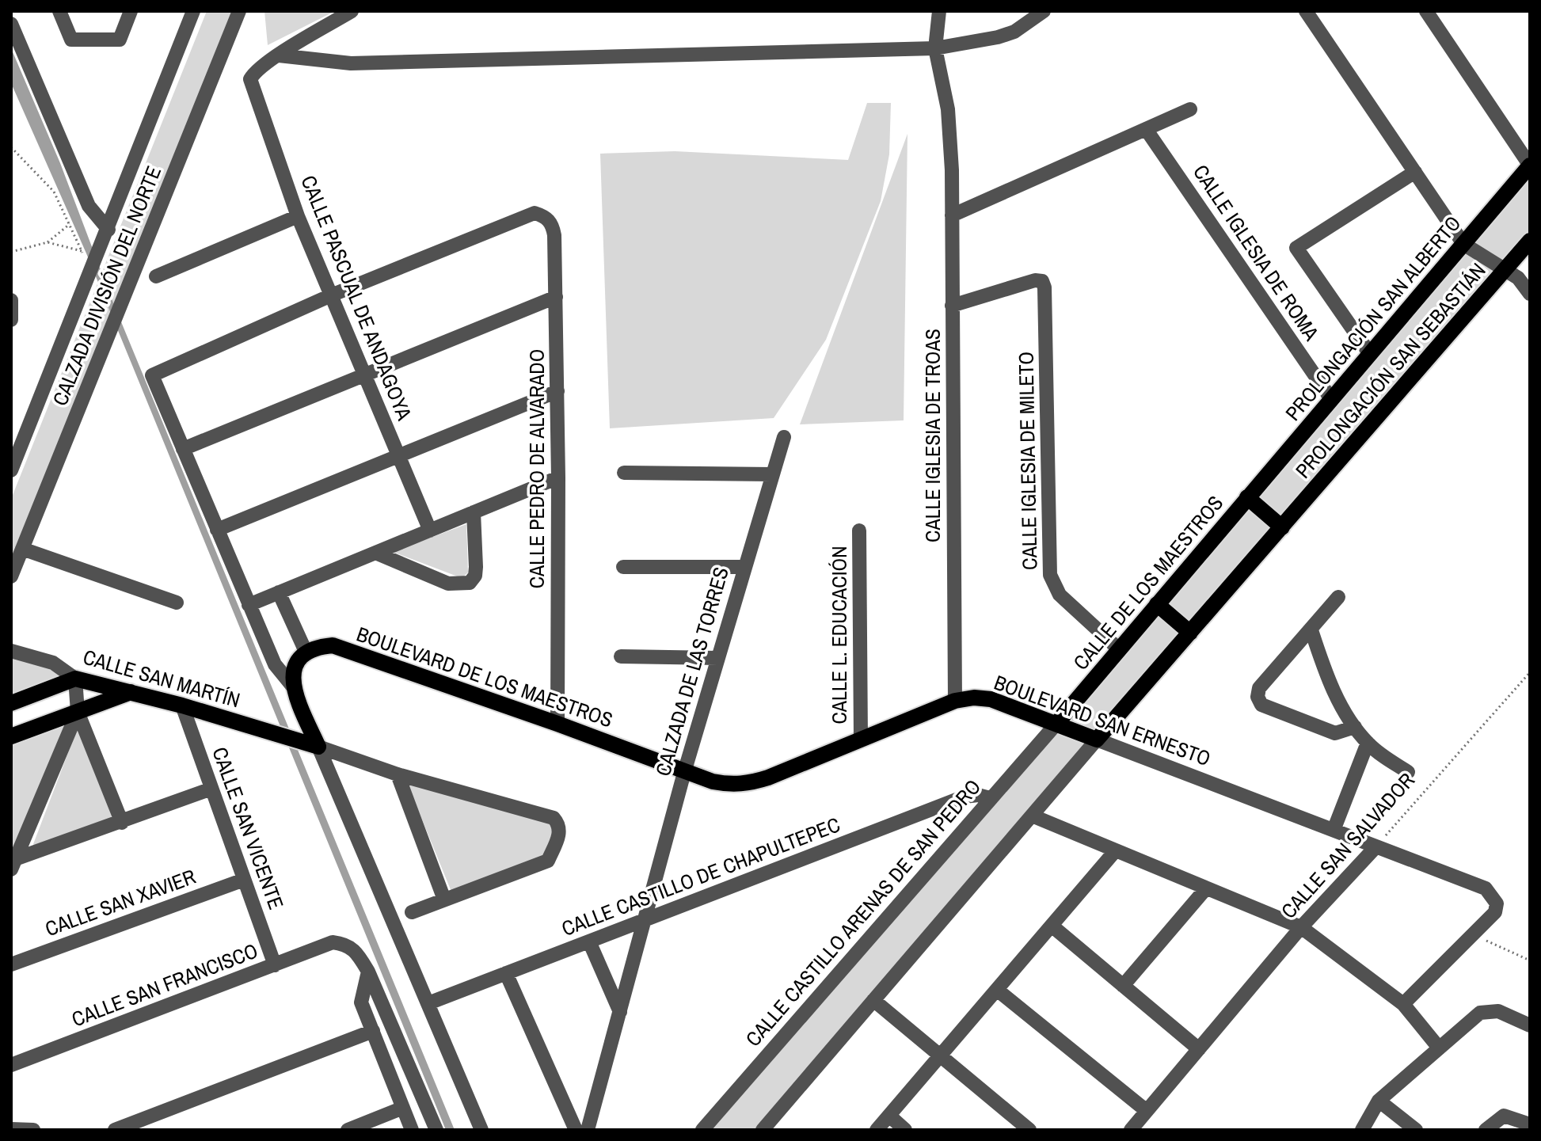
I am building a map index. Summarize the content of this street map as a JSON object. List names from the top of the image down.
{
  "streets": {
    "main road": [
      "PROLONGACIÓN SAN ALBERTO",
      "PROLONGACIÓN SAN SEBASTIÁN",
      "CALLE DE LOS MAESTROS",
      "BOULEVARD DE LOS MAESTROS",
      "CALLE SAN MARTÍN",
      "BOULEVARD SAN ERNESTO"
    ],
    "street": [
      "CALLE IGLESIA DE ROMA",
      "CALZADA DIVISIÓN DEL NORTE",
      "CALLE PASCUAL DE ANDAGOYA",
      "CALLE IGLESIA DE TROAS",
      "CALLE IGLESIA DE MILETO",
      "CALLE PEDRO DE ALVARADO",
      "CALLE L. EDUCACIÓN",
      "CALZADA DE LAS TORRES",
      "CALLE SAN VICENTE",
      "CALLE SAN SALVADOR",
      "CALLE CASTILLO DE CHAPULTEPEC",
      "CALLE SAN XAVIER",
      "CALLE CASTILLO ARENAS DE SAN PEDRO",
      "CALLE SAN FRANCISCO"
    ]
  },
  "crossings": [
    ["CALLE IGLESIA DE ROMA", "PROLONGACIÓN SAN ALBERTO"],
    ["CALLE PASCUAL DE ANDAGOYA", "CALLE PEDRO DE ALVARADO"],
    ["PROLONGACIÓN SAN ALBERTO", "CALLE DE LOS MAESTROS"],
    ["CALLE IGLESIA DE TROAS", "CALLE IGLESIA DE MILETO"],
    ["CALLE IGLESIA DE TROAS", "BOULEVARD SAN ERNESTO"],
    ["CALLE IGLESIA DE MILETO", "CALLE DE LOS MAESTROS"],
    ["CALLE PEDRO DE ALVARADO", "BOULEVARD DE LOS MAESTROS"],
    ["CALLE DE LOS MAESTROS", "BOULEVARD SAN ERNESTO"],
    ["CALLE DE LOS MAESTROS", "CALLE CASTILLO ARENAS DE SAN PEDRO"],
    ["CALLE L. EDUCACIÓN", "BOULEVARD SAN ERNESTO"],
    ["CALZADA DE LAS TORRES", "BOULEVARD DE LOS MAESTROS"],
    ["CALZADA DE LAS TORRES", "BOULEVARD SAN ERNESTO"],
    ["CALZADA DE LAS TORRES", "CALLE CASTILLO DE CHAPULTEPEC"],
    ["BOULEVARD DE LOS MAESTROS", "BOULEVARD SAN ERNESTO"],
    ["CALLE SAN MARTÍN", "CALLE SAN VICENTE"],
    ["BOULEVARD SAN ERNESTO", "CALLE SAN SALVADOR"],
    ["BOULEVARD SAN ERNESTO", "CALLE CASTILLO ARENAS DE SAN PEDRO"],
    ["CALLE SAN VICENTE", "CALLE SAN XAVIER"],
    ["CALLE SAN VICENTE", "CALLE SAN FRANCISCO"],
    ["CALLE CASTILLO DE CHAPULTEPEC", "CALLE CASTILLO ARENAS DE SAN PEDRO"]
  ]
}
